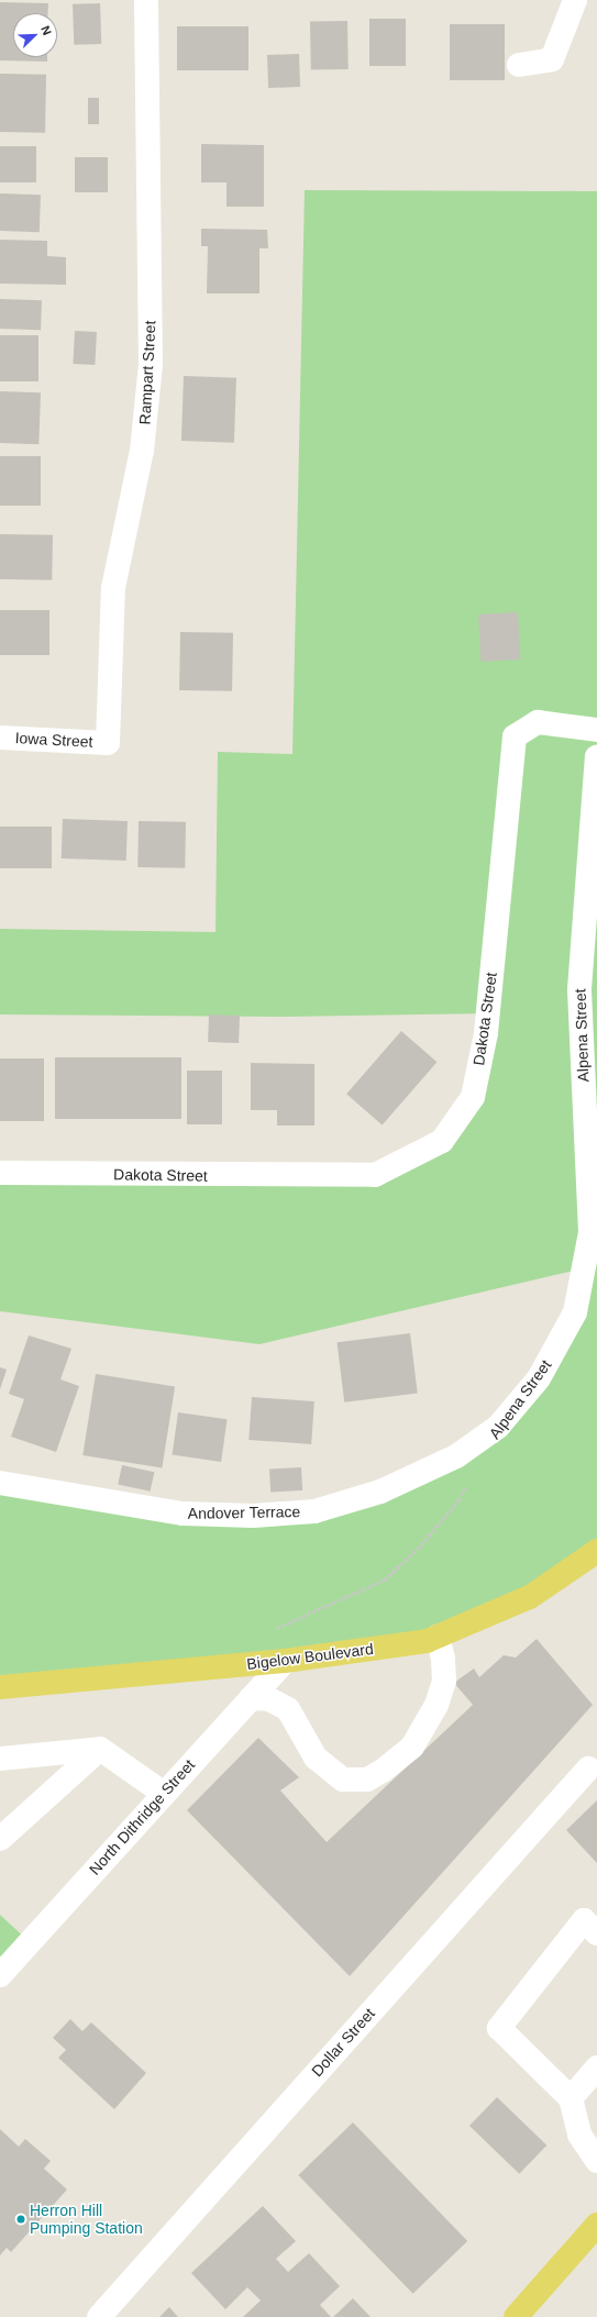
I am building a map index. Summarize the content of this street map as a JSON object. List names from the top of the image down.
{
  "streets": {
    "main road": ["Bigelow Boulevard"],
    "street": [
      "Rampart Street",
      "Iowa Street",
      "Dakota Street",
      "Alpena Street",
      "Andover Terrace",
      "North Dithridge Street",
      "Dollar Street"
    ]
  },
  "crossings": [
    ["Rampart Street", "Iowa Street"],
    ["Alpena Street", "Andover Terrace"],
    ["Bigelow Boulevard", "North Dithridge Street"]
  ],
  "places": ["Herron Hill Pumping Station"],
  "north": "top right"
}
